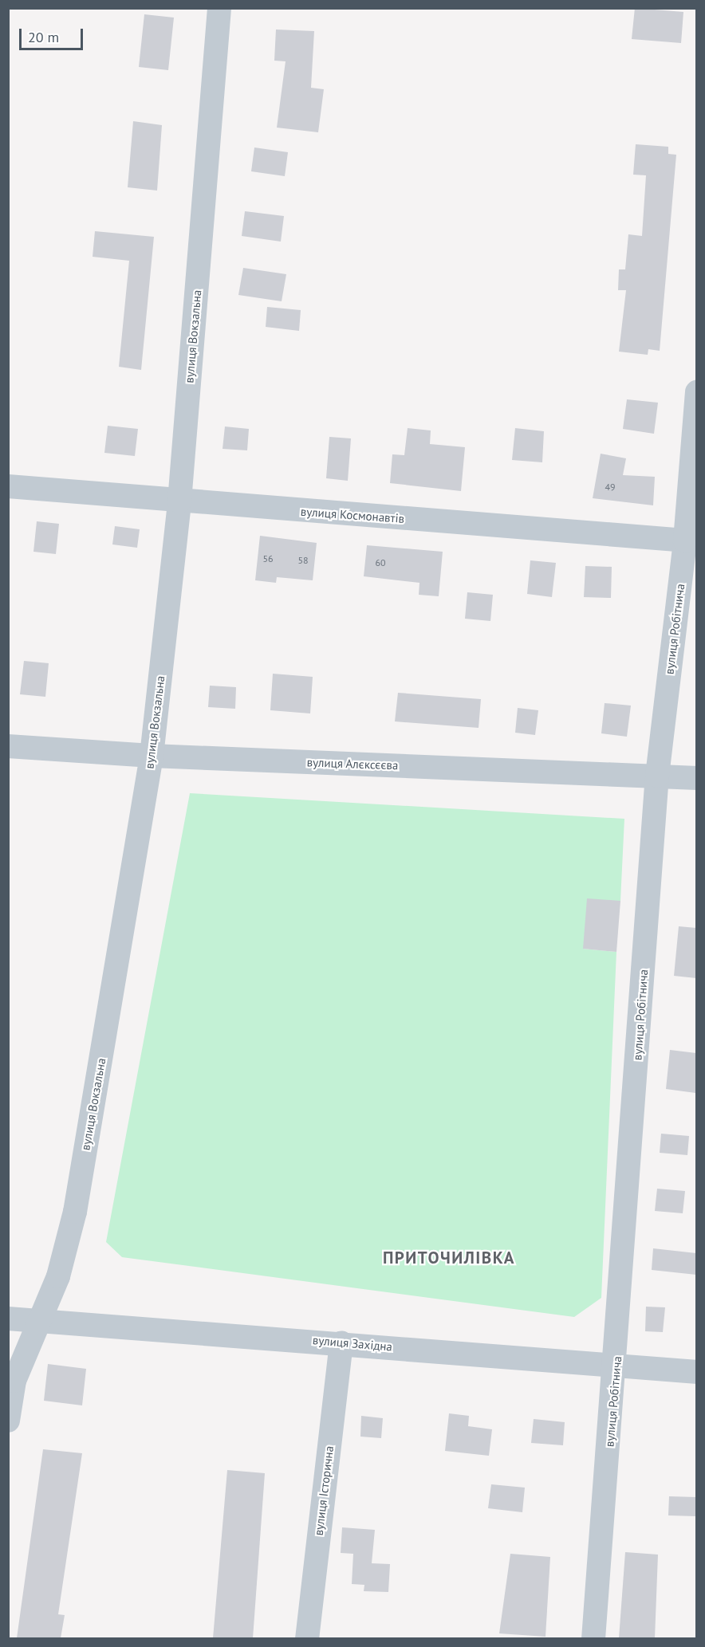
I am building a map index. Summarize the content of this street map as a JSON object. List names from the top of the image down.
{
  "streets": {
    "street": [
      "вулиця Вокзальна",
      "вулиця Космонавтів",
      "вулиця Робітнича",
      "вулиця Алєксєєва",
      "вулиця Західна",
      "вулиця Історична"
    ]
  },
  "crossings": [
    ["вулиця Вокзальна", "вулиця Космонавтів"],
    ["вулиця Вокзальна", "вулиця Алєксєєва"],
    ["вулиця Вокзальна", "вулиця Західна"],
    ["вулиця Космонавтів", "вулиця Робітнича"],
    ["вулиця Робітнича", "вулиця Алєксєєва"],
    ["вулиця Робітнича", "вулиця Західна"],
    ["вулиця Західна", "вулиця Історична"]
  ],
  "districts": ["ПРИТОЧИЛІВКА"],
  "house_numbers": [
    "49",
    "56",
    "58",
    "60"
  ],
  "scale_bar": "20 m"
}
